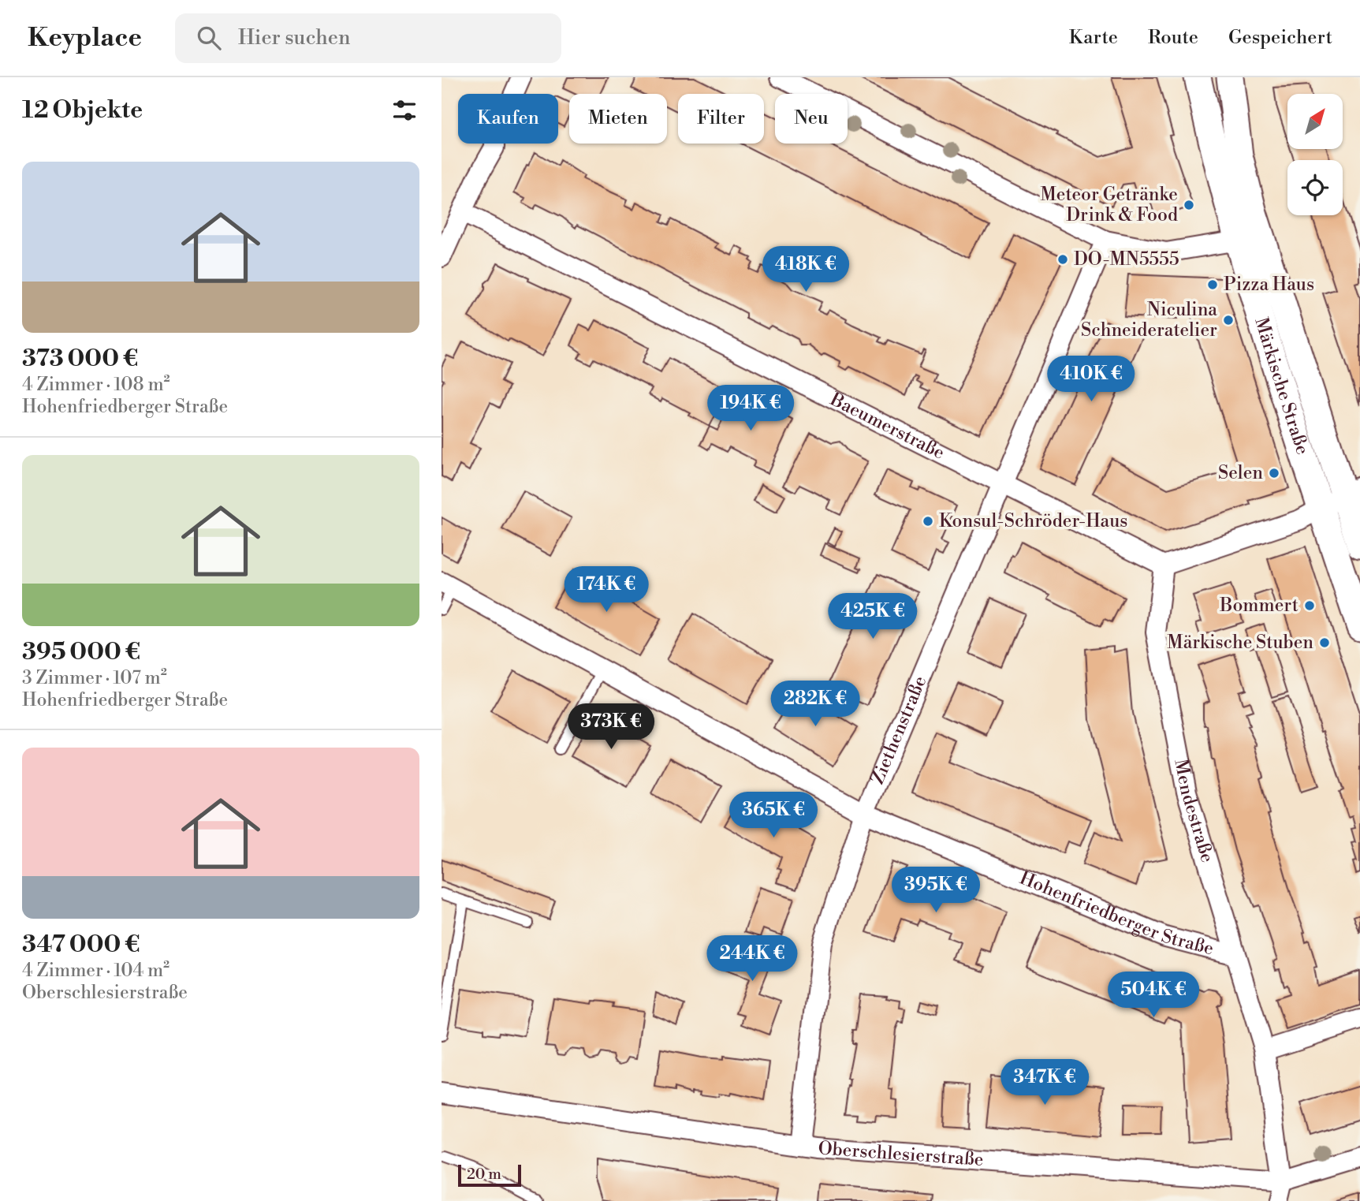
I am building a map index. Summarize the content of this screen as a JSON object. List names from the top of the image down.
{
  "streets": {
    "main road": ["Märkische Straße"],
    "street": [
      "Baeumerstraße",
      "Ziethenstraße",
      "Mendestraße",
      "Hohenfriedberger Straße",
      "Oberschlesierstraße"
    ]
  },
  "crossings": [
    ["Baeumerstraße", "Ziethenstraße"],
    ["Baeumerstraße", "Mendestraße"],
    ["Ziethenstraße", "Hohenfriedberger Straße"],
    ["Ziethenstraße", "Oberschlesierstraße"],
    ["Mendestraße", "Hohenfriedberger Straße"],
    ["Mendestraße", "Oberschlesierstraße"]
  ],
  "places": [
    "Meteor Getränke Drink & Food",
    "DO-MN5555",
    "Pizza Haus",
    "Niculina Schneideratelier",
    "Selen",
    "Konsul-Schröder-Haus",
    "Bommert",
    "Märkische Stuben"
  ],
  "scale_bar": "20 m",
  "north": "top right",
  "page": {
    "header": "Keyplace",
    "search": "Hier suchen",
    "nav": ["Karte", "Route", "Gespeichert"],
    "heading": "12 Objekte",
    "chip": [
      "Kaufen",
      "Mieten",
      "Filter",
      "Neu"
    ],
    "list": [
      {
        "name": "373 000 €",
        "note": "4 Zimmer · 108 m² · Hohenfriedberger Straße"
      },
      {
        "name": "395 000 €",
        "note": "3 Zimmer · 107 m² · Hohenfriedberger Straße"
      },
      {
        "name": "347 000 €",
        "note": "4 Zimmer · 104 m² · Oberschlesierstraße"
      }
    ],
    "price": [
      "418K €",
      "410K €",
      "194K €",
      "174K €",
      "425K €",
      "282K €",
      "373K €",
      "365K €",
      "395K €",
      "244K €",
      "504K €",
      "347K €"
    ],
    "scale": "20 m"
  }
}
